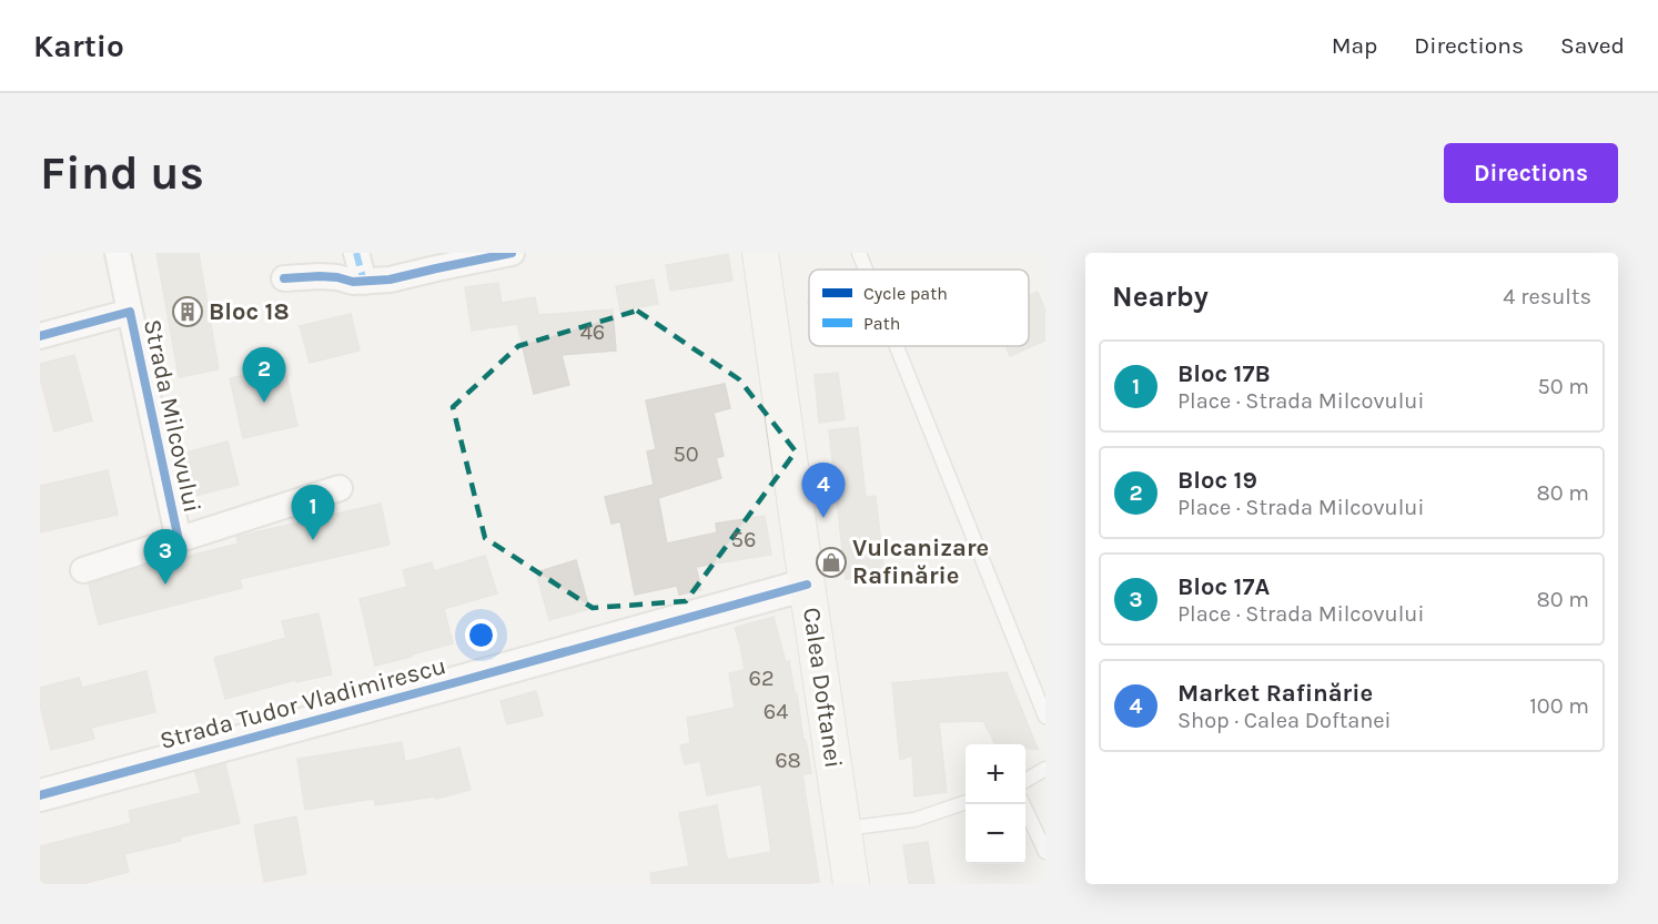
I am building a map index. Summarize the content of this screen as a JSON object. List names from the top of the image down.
{
  "streets": {
    "main road": ["Calea Doftanei"],
    "street": ["Strada Milcovului", "Strada Tudor Vladimirescu"]
  },
  "crossings": [
    ["Calea Doftanei", "Strada Tudor Vladimirescu"]
  ],
  "places": {
    "building": ["Bloc 18"],
    "shop": ["Vulcanizare Rafinărie"]
  },
  "house_numbers": [
    "46",
    "50",
    "56",
    "62",
    "64",
    "68"
  ],
  "legend": ["Cycle path", "Path"],
  "page": {
    "header": "Kartio",
    "nav": ["Map", "Directions", "Saved"],
    "buttons": "Directions",
    "title": "Find us",
    "heading": ["Nearby", "4 results"],
    "list": [
      {
        "mark": "1",
        "name": "Bloc 17B",
        "note": "Place · Strada Milcovului",
        "value": "50 m"
      },
      {
        "mark": "2",
        "name": "Bloc 19",
        "note": "Place · Strada Milcovului",
        "value": "80 m"
      },
      {
        "mark": "3",
        "name": "Bloc 17A",
        "note": "Place · Strada Milcovului",
        "value": "80 m"
      },
      {
        "mark": "4",
        "name": "Market Rafinărie",
        "note": "Shop · Calea Doftanei",
        "value": "100 m"
      }
    ],
    "pins": [
      "2",
      "4",
      "1",
      "3"
    ],
    "map_buttons": ["+", "−"]
  }
}
